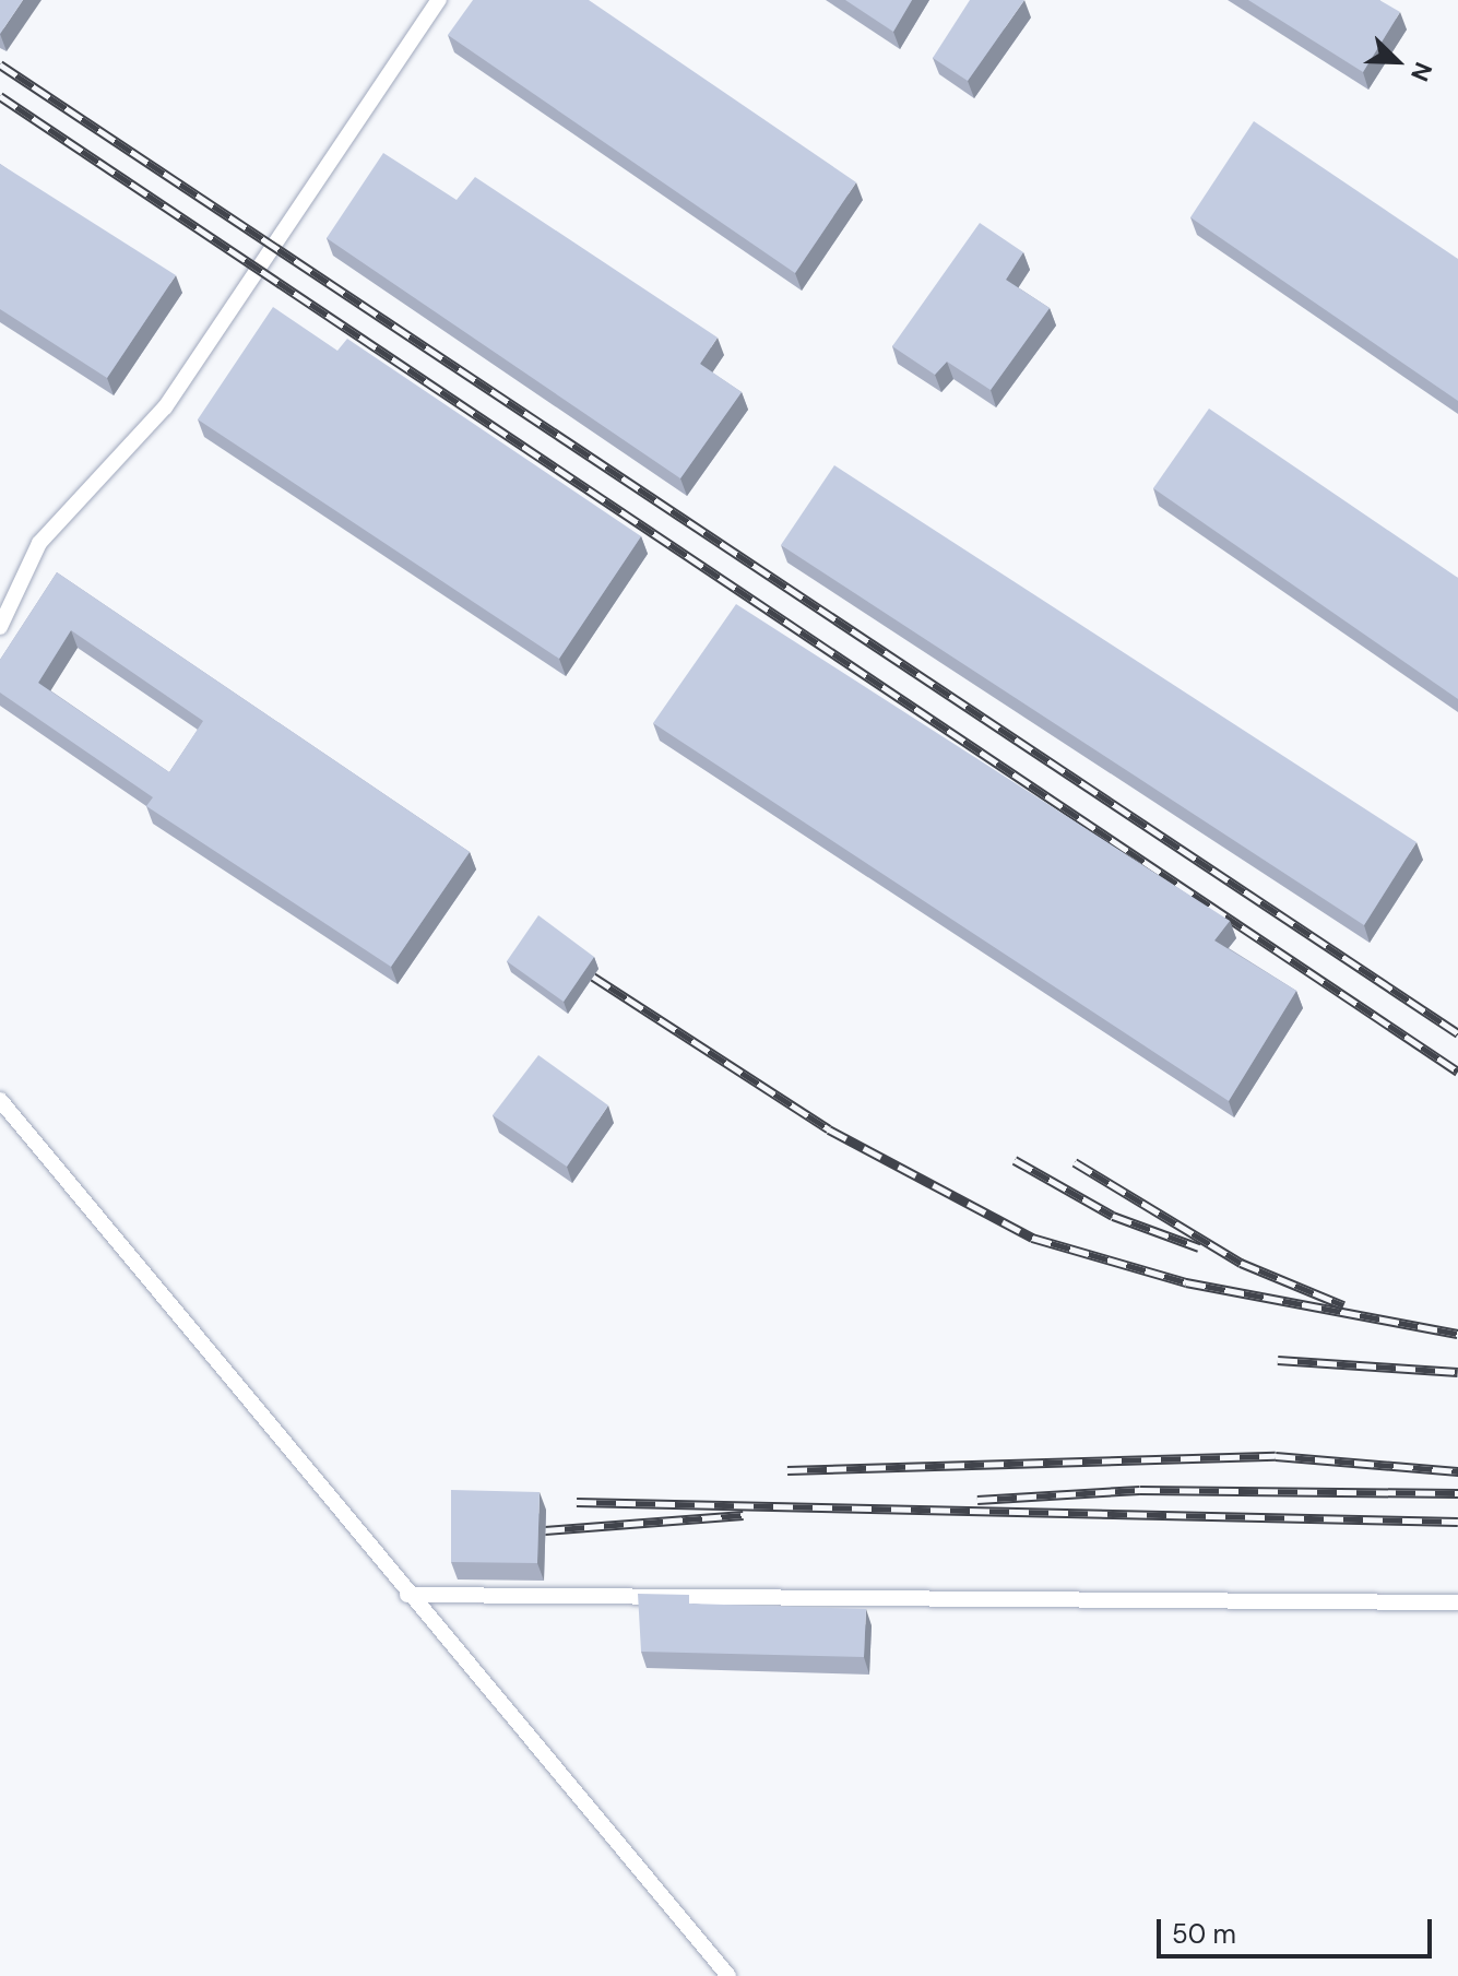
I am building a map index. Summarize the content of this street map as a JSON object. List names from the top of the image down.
{
  "scale_bar": "50 m",
  "north": "bottom right"
}
